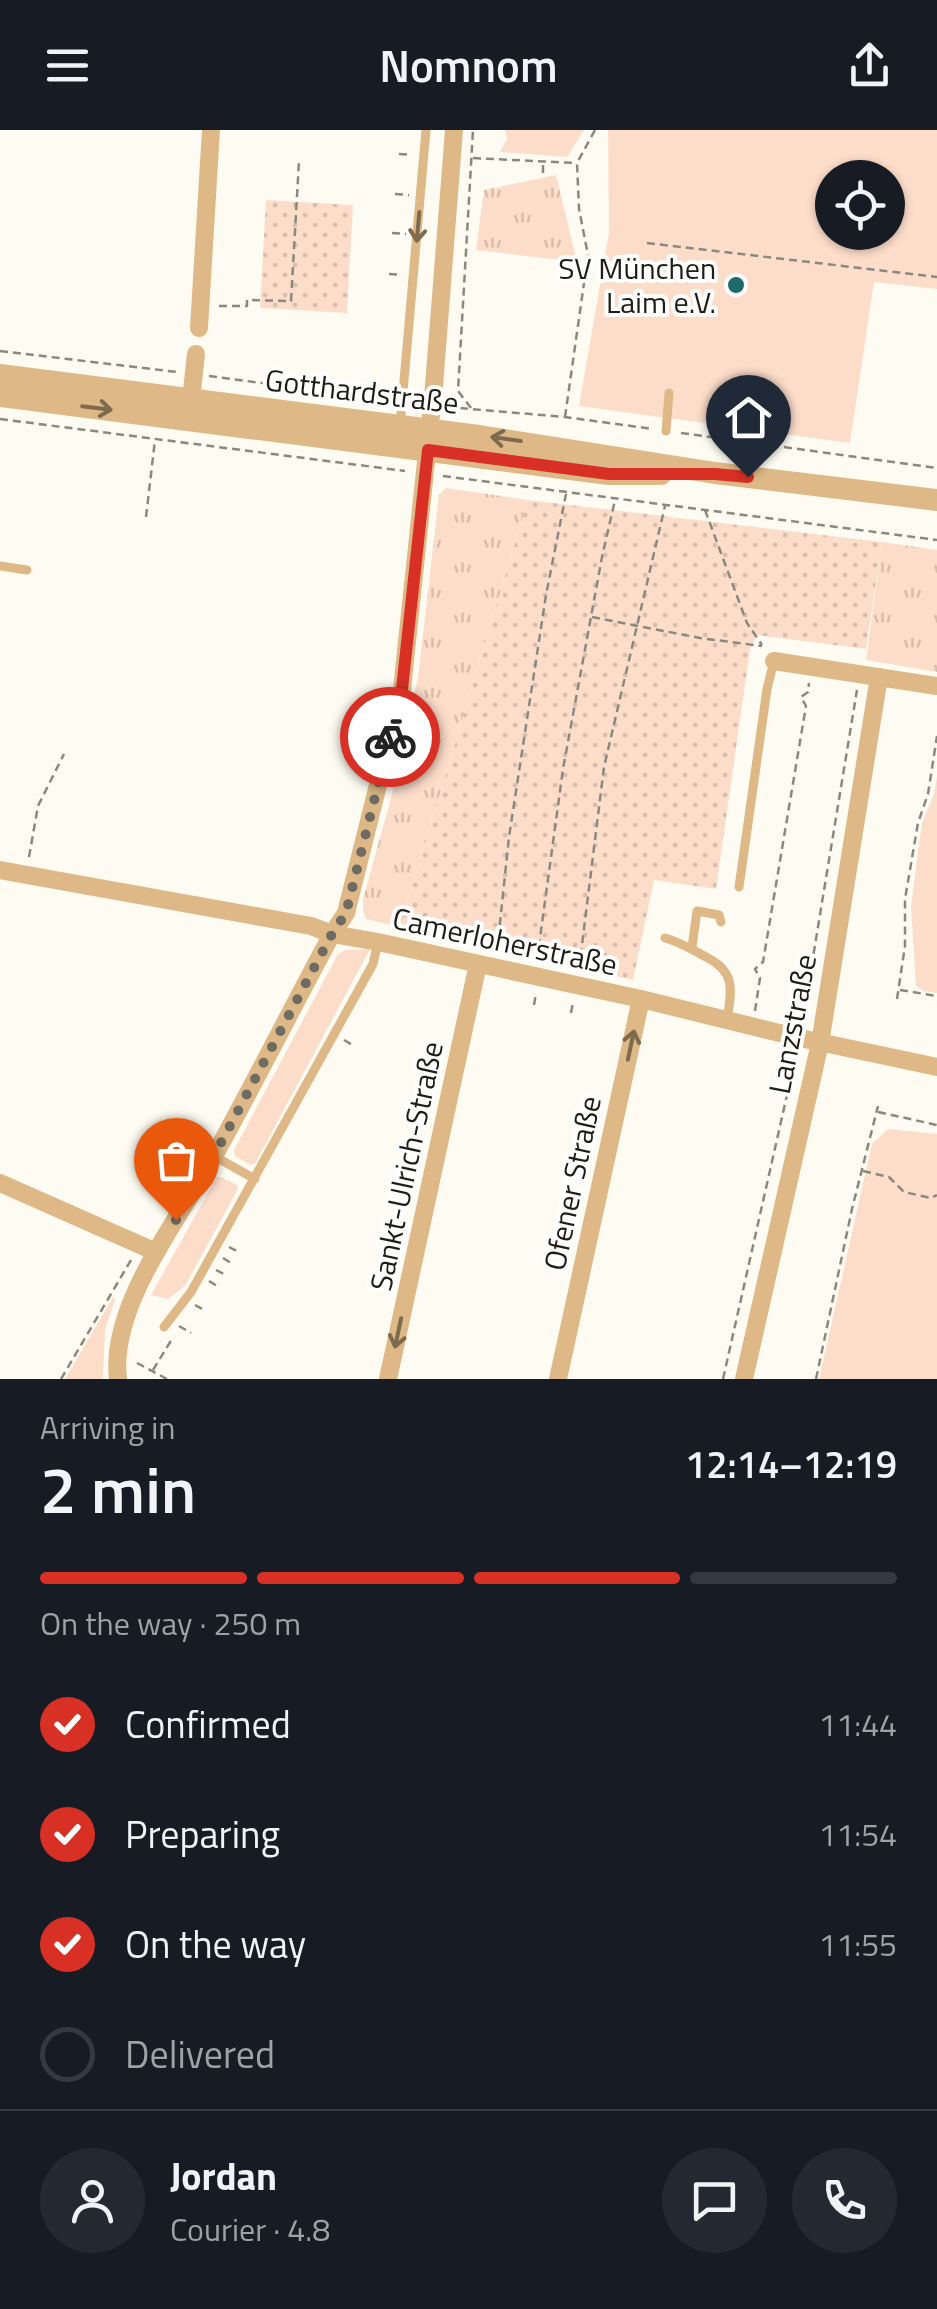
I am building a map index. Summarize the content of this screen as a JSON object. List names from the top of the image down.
{
  "streets": {
    "street": [
      "Gotthardstraße",
      "Camerloherstraße",
      "Lanzstraße",
      "Sankt-Ulrich-Straße",
      "Ofener Straße"
    ]
  },
  "crossings": [
    ["Camerloherstraße", "Lanzstraße"],
    ["Camerloherstraße", "Sankt-Ulrich-Straße"],
    ["Camerloherstraße", "Ofener Straße"]
  ],
  "one_way": ["Sankt-Ulrich-Straße", "Ofener Straße"],
  "places": ["SV München Laim e.V."],
  "page": {
    "header": "Nomnom",
    "heading": ["2 min", "Arriving in", "12:14–12:19"],
    "panel": ["Jordan", "Courier · 4.8"],
    "bar": "On the way · 250 m",
    "list": [
      ["Confirmed", "11:44"],
      ["Preparing", "11:54"],
      ["On the way", "11:55"],
      "Delivered"
    ]
  }
}
